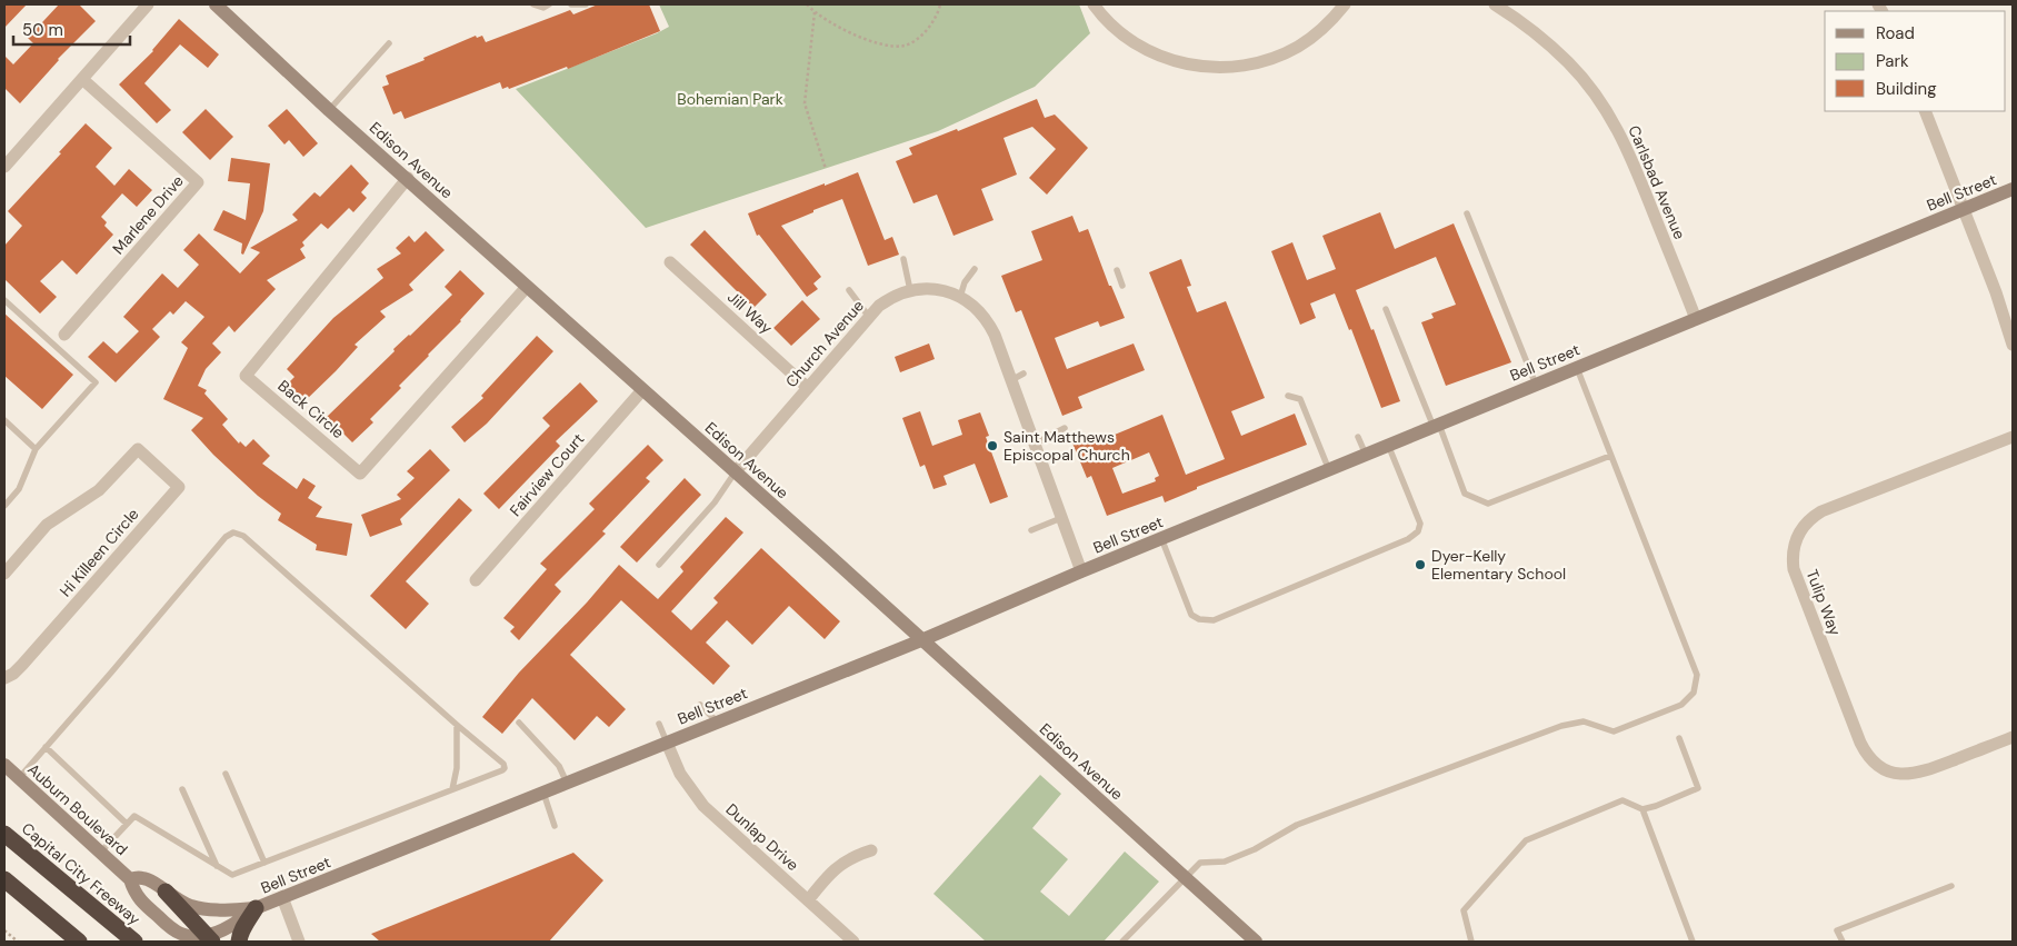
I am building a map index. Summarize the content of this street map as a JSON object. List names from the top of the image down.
{
  "streets": {
    "highway": ["Capital City Freeway"],
    "street": [
      "Edison Avenue",
      "Carlsbad Avenue",
      "Bell Street",
      "Marlene Drive",
      "Jill Way",
      "Church Avenue",
      "Back Circle",
      "Fairview Court",
      "Hi Killeen Circle",
      "Tulip Way",
      "Auburn Boulevard",
      "Dunlap Drive"
    ]
  },
  "crossings": [
    ["Edison Avenue", "Bell Street"],
    ["Edison Avenue", "Church Avenue"],
    ["Edison Avenue", "Back Circle"],
    ["Edison Avenue", "Fairview Court"],
    ["Carlsbad Avenue", "Bell Street"],
    ["Bell Street", "Church Avenue"],
    ["Bell Street", "Auburn Boulevard"],
    ["Bell Street", "Dunlap Drive"],
    ["Jill Way", "Church Avenue"]
  ],
  "parks": ["Bohemian Park"],
  "places": ["Saint Matthews Episcopal Church", "Dyer-Kelly Elementary School"],
  "legend": ["Road", "Park", "Building"],
  "scale_bar": "50 m"
}
